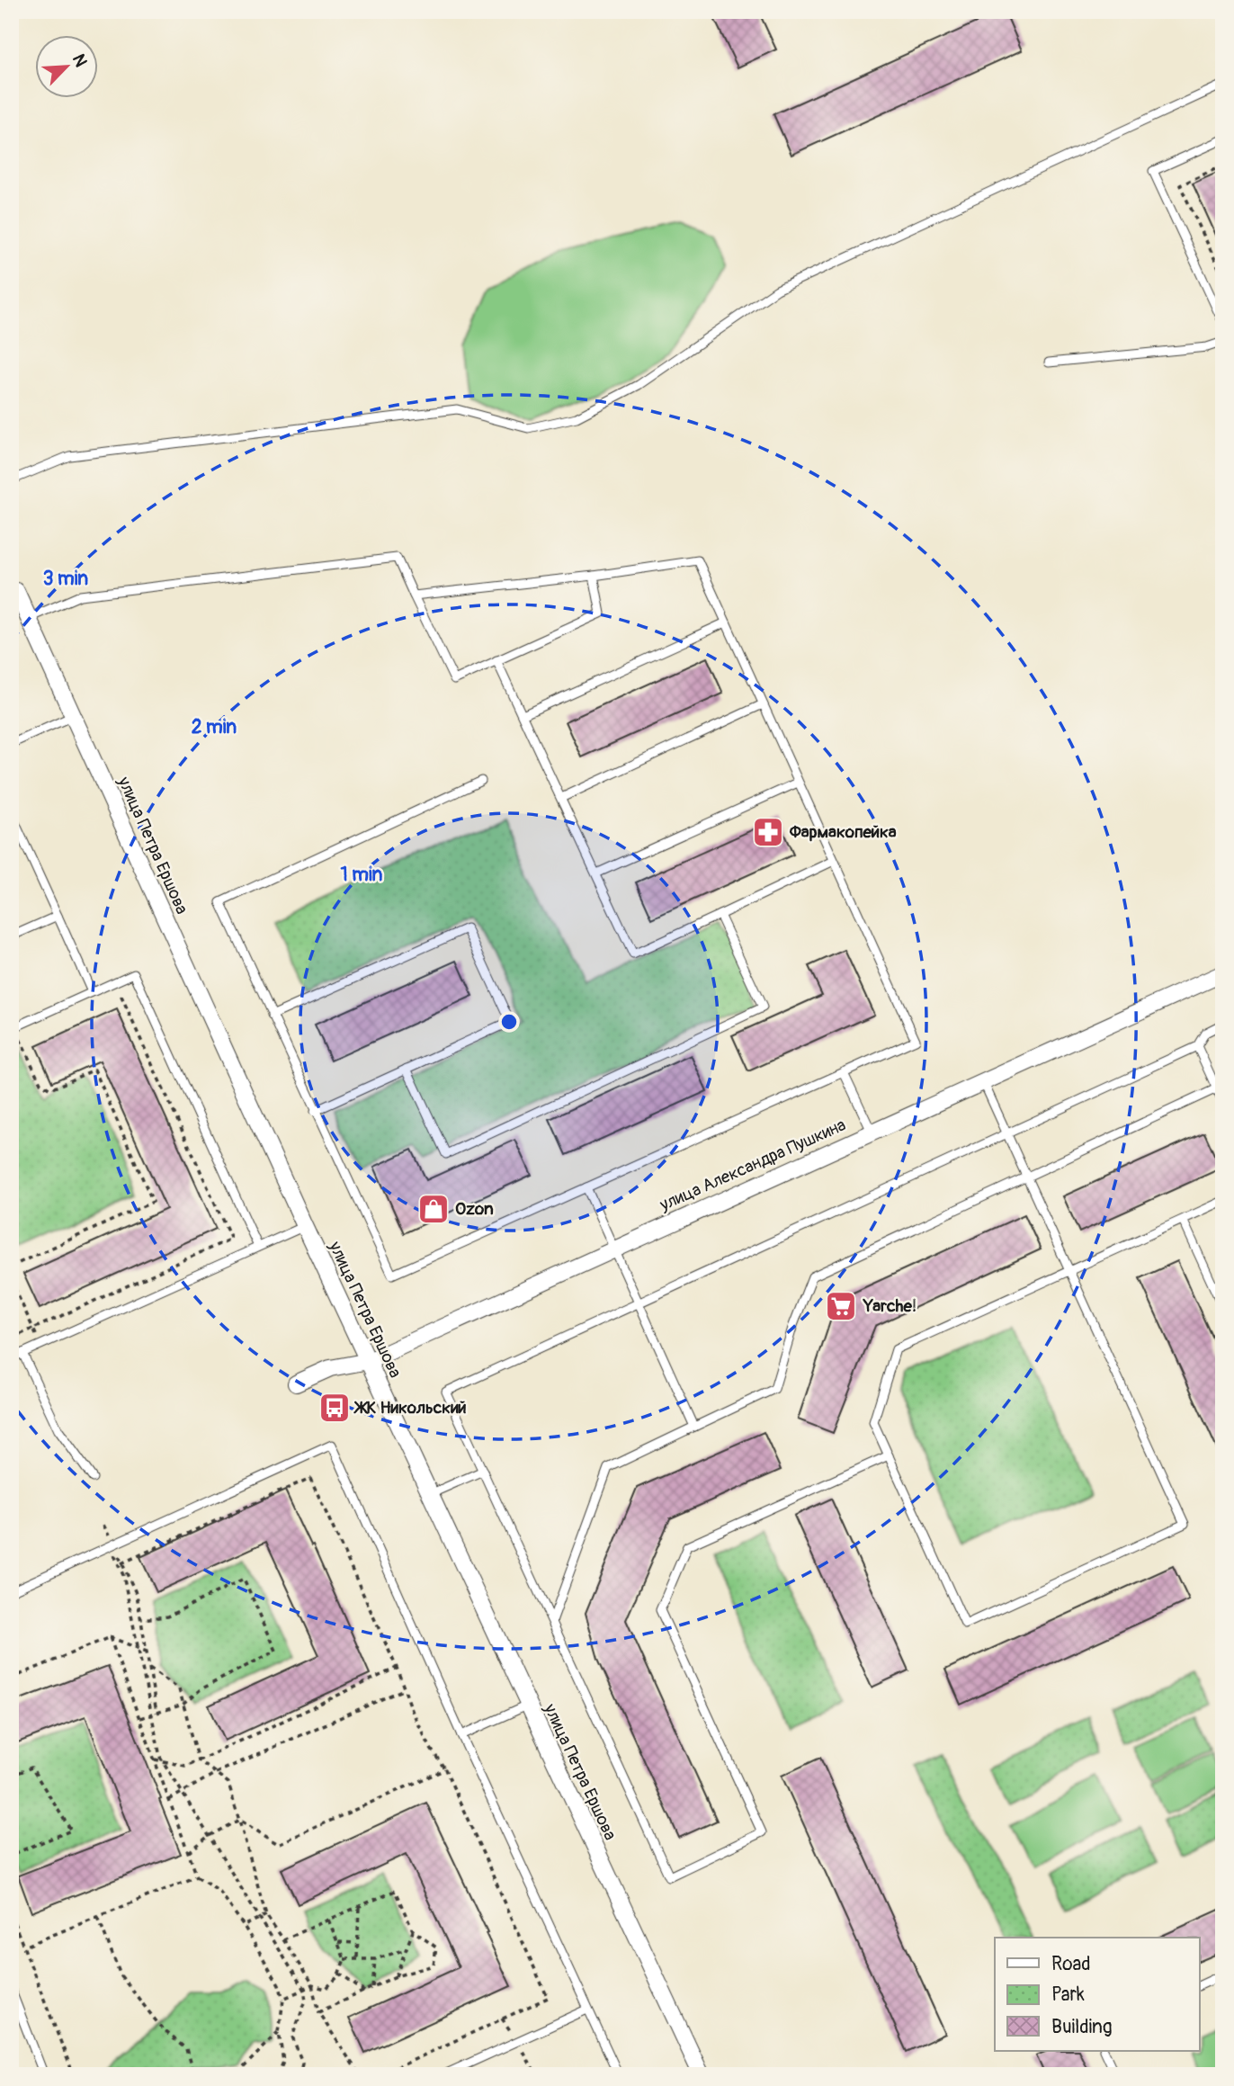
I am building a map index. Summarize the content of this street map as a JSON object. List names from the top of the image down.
{
  "streets": {
    "street": ["улица Петра Ершова", "улица Александра Пушкина"]
  },
  "crossings": [
    ["улица Петра Ершова", "улица Александра Пушкина"]
  ],
  "places": {
    "pharmacy": ["Фармакопейка"],
    "shop": ["Ozon"],
    "supermarket": ["Yarche!"],
    "bus stop": ["ЖК Никольский"]
  },
  "legend": ["Road", "Park", "Building"],
  "north": "top right",
  "rings": ["3 min", "2 min", "1 min"]
}
